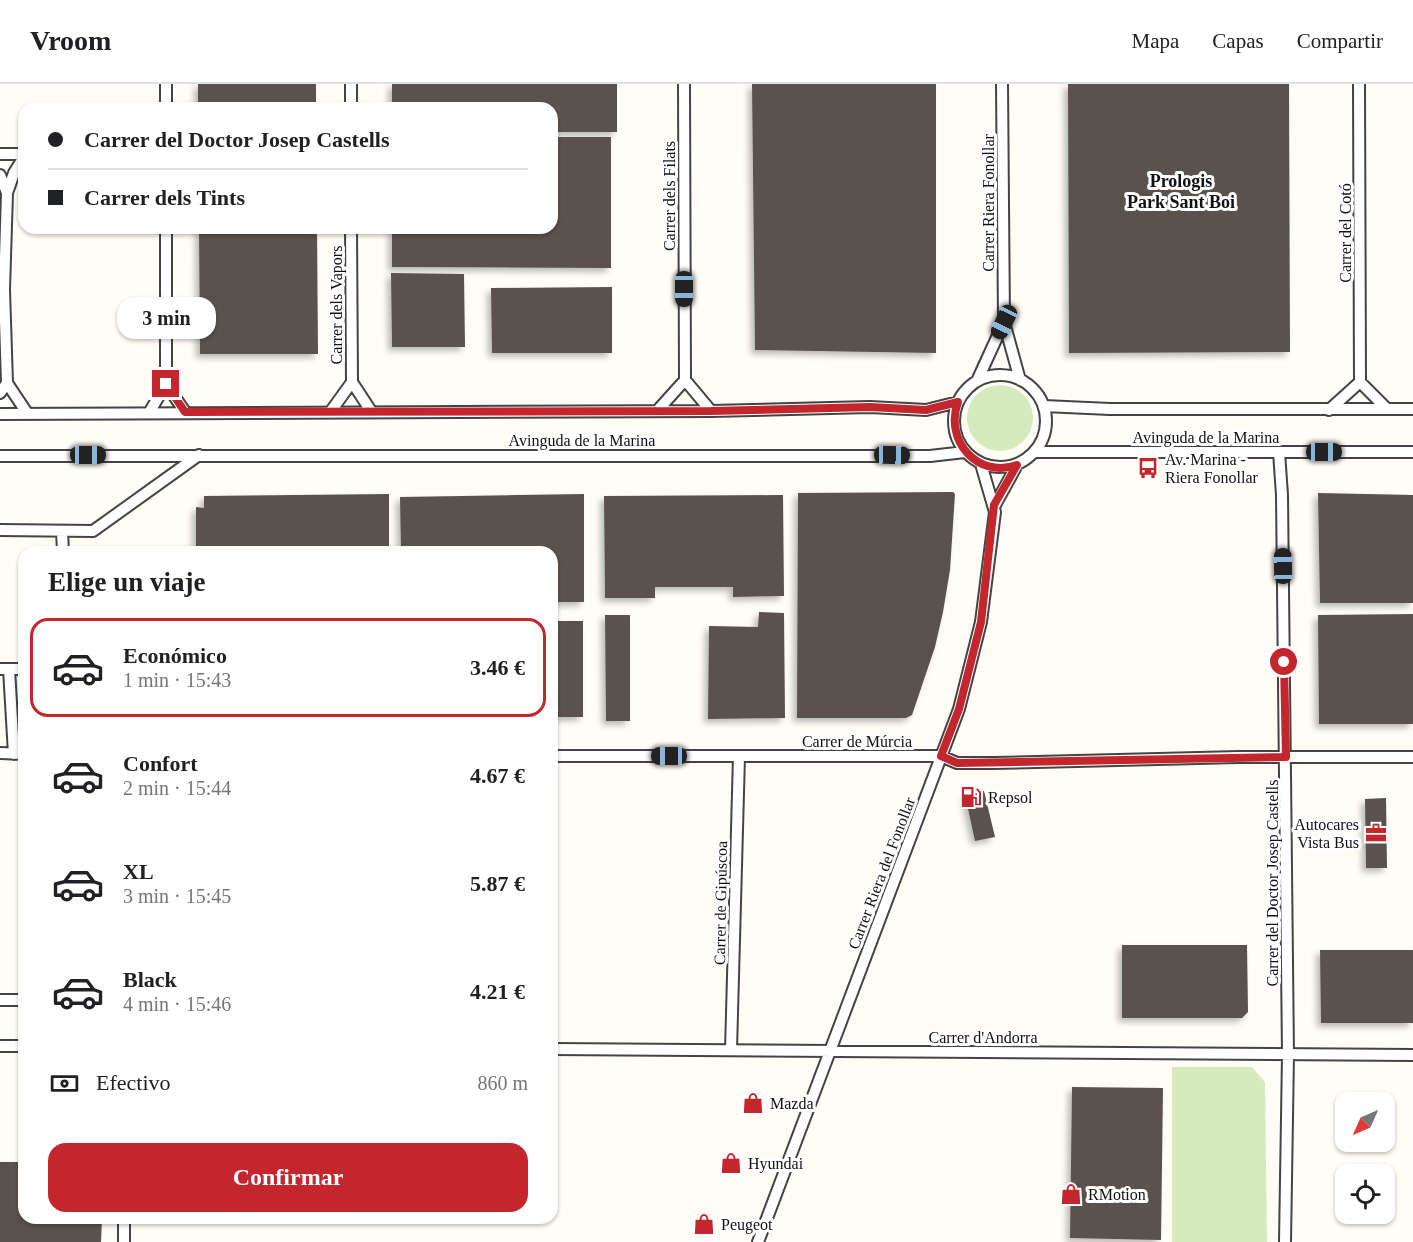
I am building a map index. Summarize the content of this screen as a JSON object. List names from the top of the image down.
{
  "streets": {
    "street": [
      "Carrer dels Filats",
      "Carrer Riera Fonollar",
      "Carrer del Cotó",
      "Carrer dels Vapors",
      "Avinguda de la Marina",
      "Carrer de Múrcia",
      "Carrer Riera del Fonollar",
      "Carrer del Doctor Josep Castells",
      "Carrer de Gipúscoa",
      "Carrer d'Andorra"
    ]
  },
  "crossings": [
    ["Carrer Riera Fonollar", "Avinguda de la Marina"],
    ["Carrer dels Vapors", "Avinguda de la Marina"],
    ["Avinguda de la Marina", "Carrer del Doctor Josep Castells"],
    ["Carrer de Múrcia", "Carrer Riera del Fonollar"],
    ["Carrer de Múrcia", "Carrer del Doctor Josep Castells"],
    ["Carrer de Múrcia", "Carrer de Gipúscoa"],
    ["Carrer Riera del Fonollar", "Carrer d'Andorra"],
    ["Carrer del Doctor Josep Castells", "Carrer d'Andorra"],
    ["Carrer de Gipúscoa", "Carrer d'Andorra"]
  ],
  "districts": ["Prologis Park Sant Boi"],
  "places": {
    "bus stop": ["Av. Marina - Riera Fonollar"],
    "fuel station": ["Repsol"],
    "office": ["Autocares Vista Bus"],
    "shop": [
      "Mazda",
      "Hyundai",
      "RMotion",
      "Peugeot"
    ]
  },
  "north": "bottom left",
  "page": {
    "header": "Vroom",
    "nav": ["Mapa", "Capas", "Compartir"],
    "banner": ["Carrer del Doctor Josep Castells", "Carrer dels Tints"],
    "bubble": "3 min",
    "heading": "Elige un viaje",
    "list": [
      {
        "name": "Económico",
        "note": "1 min · 15:43",
        "value": "3.46 €"
      },
      {
        "name": "Confort",
        "note": "2 min · 15:44",
        "value": "4.67 €"
      },
      {
        "name": "XL",
        "note": "3 min · 15:45",
        "value": "5.87 €"
      },
      {
        "name": "Black",
        "note": "4 min · 15:46",
        "value": "4.21 €"
      }
    ],
    "pay": ["Efectivo", "860 m"],
    "buttons": "Confirmar"
  }
}
